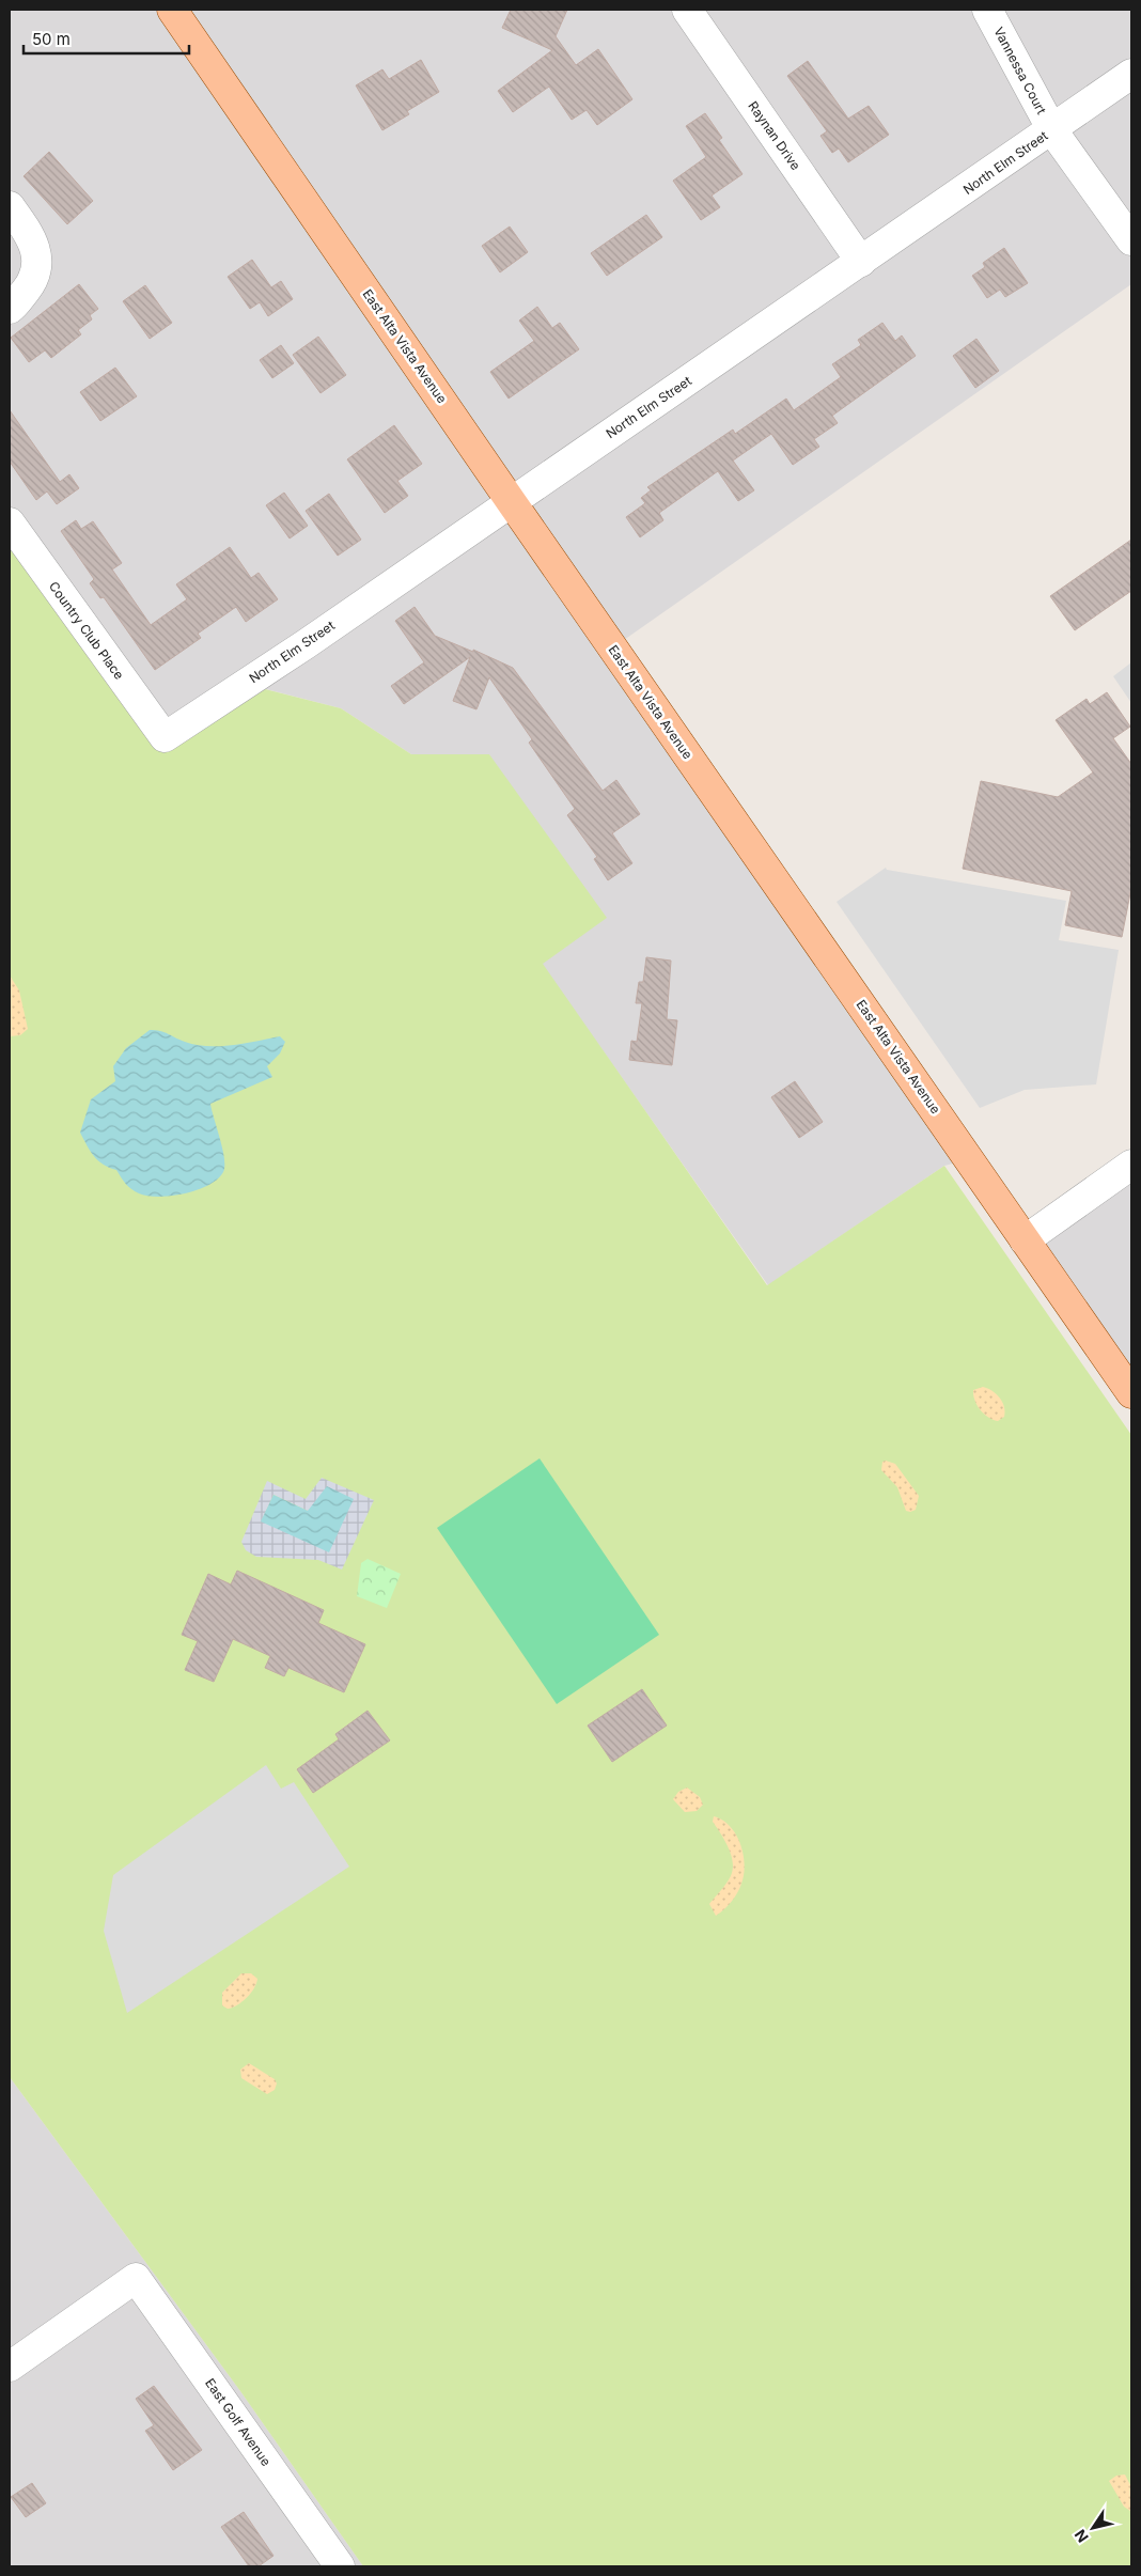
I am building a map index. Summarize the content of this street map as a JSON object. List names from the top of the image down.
{
  "streets": {
    "main road": ["East Alta Vista Avenue"],
    "street": [
      "Vannessa Court",
      "Raynan Drive",
      "North Elm Street",
      "Country Club Place",
      "East Golf Avenue"
    ]
  },
  "crossings": [
    ["Vannessa Court", "North Elm Street"],
    ["Raynan Drive", "North Elm Street"],
    ["North Elm Street", "East Alta Vista Avenue"],
    ["North Elm Street", "Country Club Place"]
  ],
  "scale_bar": "50 m",
  "north": "bottom left"
}
